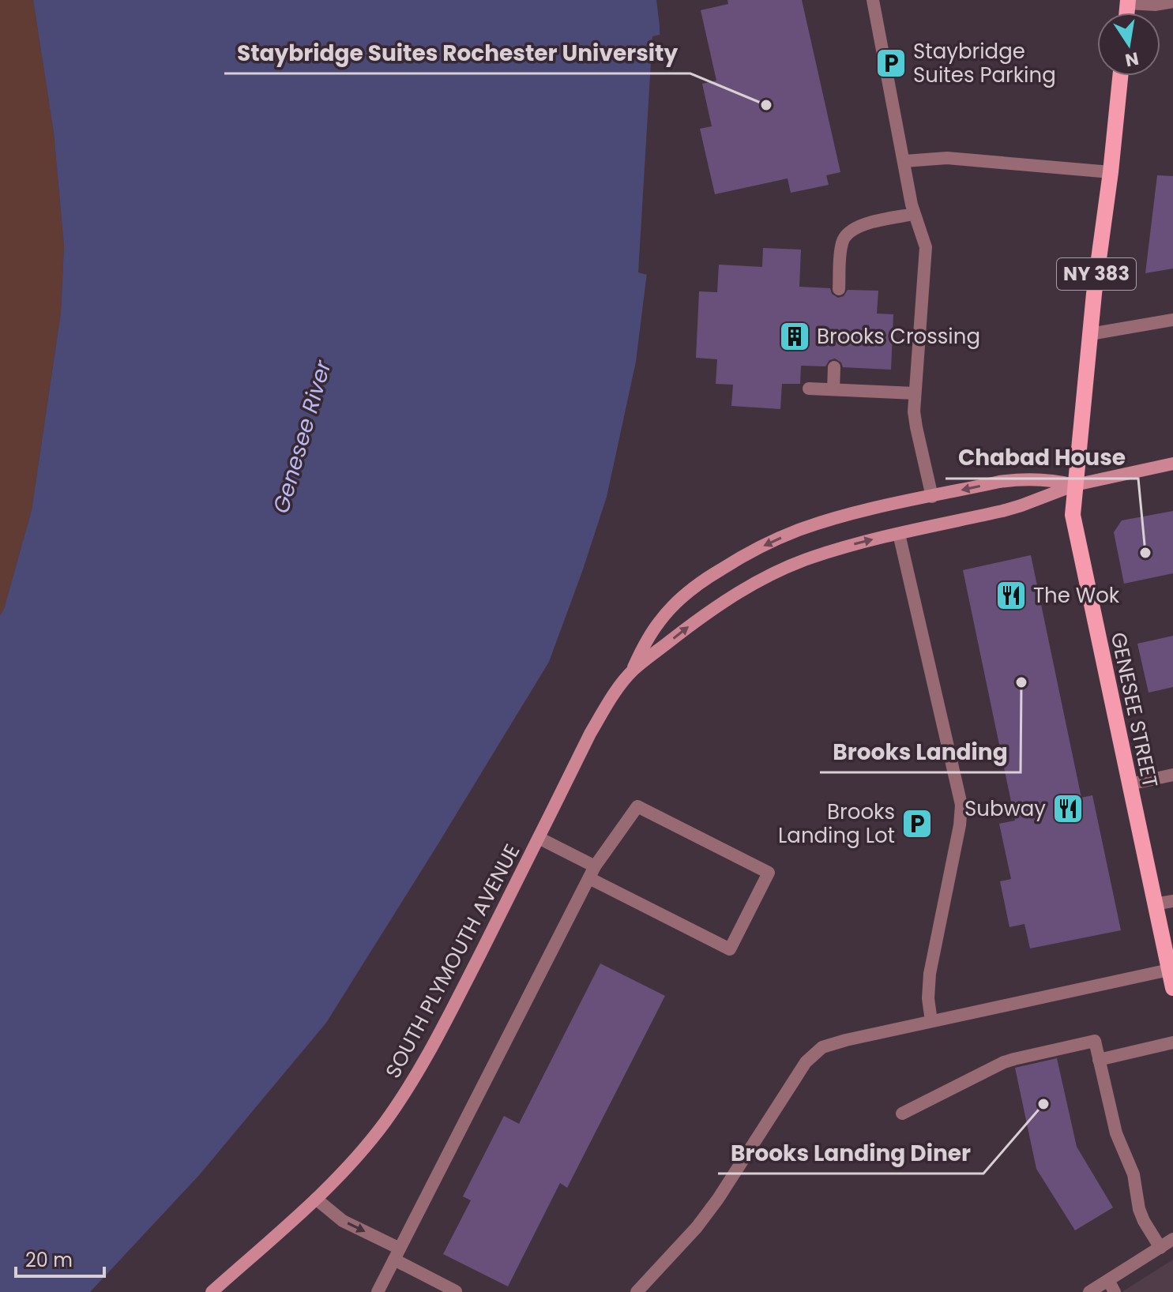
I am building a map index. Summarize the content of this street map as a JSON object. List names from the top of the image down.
{
  "streets": {
    "main road": ["NY 383", "GENESEE STREET", "SOUTH PLYMOUTH AVENUE"]
  },
  "crossings": [
    ["GENESEE STREET", "SOUTH PLYMOUTH AVENUE"]
  ],
  "water": ["Genesee River"],
  "places": {
    "parking": ["Staybridge Suites Parking", "Brooks Landing Lot"],
    "other": [
      "Staybridge Suites Rochester University",
      "Chabad House",
      "Brooks Landing",
      "Brooks Landing Diner"
    ],
    "building": ["Brooks Crossing"],
    "restaurant": ["The Wok", "Subway"]
  },
  "scale_bar": "20 m",
  "north": "bottom"
}
